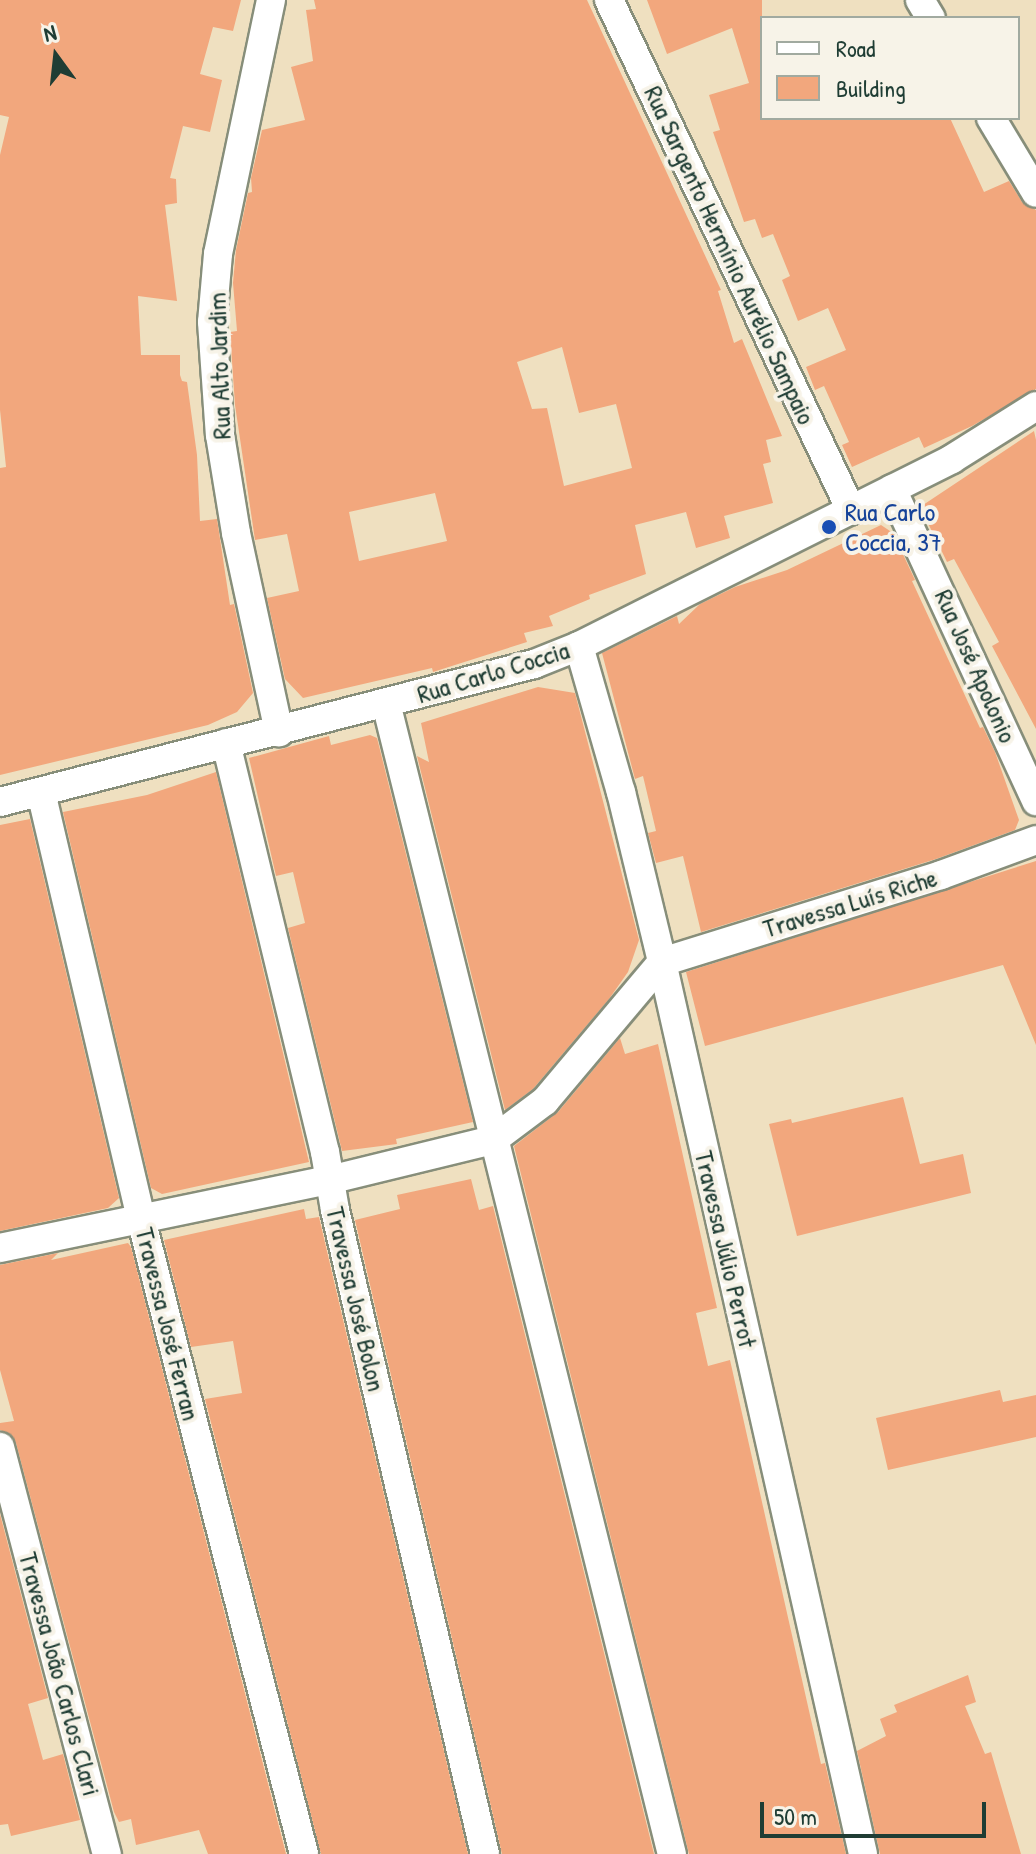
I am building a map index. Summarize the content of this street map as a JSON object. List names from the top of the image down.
{
  "streets": {
    "street": [
      "Rua Sargento Hermínio Aurélio Sampaio",
      "Rua Alto Jardim",
      "Rua José Apolonio",
      "Rua Carlo Coccia",
      "Travessa Luís Riche",
      "Travessa Júlio Perrot",
      "Travessa José Bolon",
      "Travessa José Ferran",
      "Travessa João Carlos Clari"
    ]
  },
  "crossings": [
    ["Rua Sargento Hermínio Aurélio Sampaio", "Rua Carlo Coccia"],
    ["Rua Alto Jardim", "Rua Carlo Coccia"],
    ["Rua José Apolonio", "Rua Carlo Coccia"],
    ["Rua Carlo Coccia", "Travessa Júlio Perrot"],
    ["Rua Carlo Coccia", "Travessa José Bolon"],
    ["Rua Carlo Coccia", "Travessa José Ferran"],
    ["Travessa Luís Riche", "Travessa Júlio Perrot"]
  ],
  "places": ["Rua Carlo Coccia, 37"],
  "legend": ["Road", "Building"],
  "scale_bar": "50 m",
  "north": "top"
}
